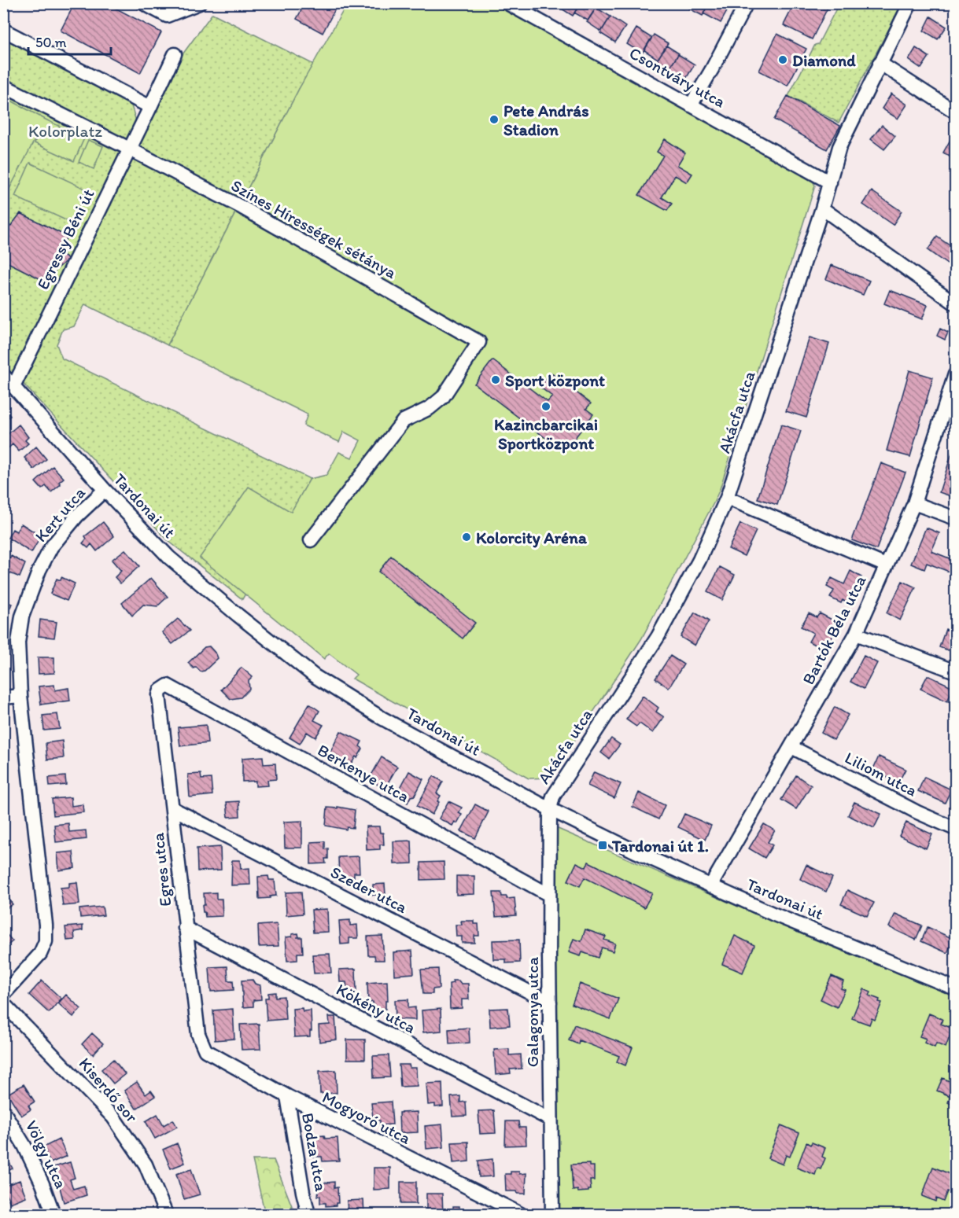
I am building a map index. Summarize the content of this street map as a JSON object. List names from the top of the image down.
{
  "streets": {
    "street": [
      "Csontváry utca",
      "Színes Hírességek sétánya",
      "Egressy Béni út",
      "Akácfa utca",
      "Tardonai út",
      "Kert utca",
      "Bartók Béla utca",
      "Berkenye utca",
      "Liliom utca",
      "Egres utca",
      "Szeder utca",
      "Kökény utca",
      "Galagonya utca",
      "Kiserdő sor",
      "Mogyoró utca",
      "Bodza utca",
      "Völgy utca"
    ]
  },
  "crossings": [
    ["Csontváry utca", "Akácfa utca"],
    ["Színes Hírességek sétánya", "Egressy Béni út"],
    ["Egressy Béni út", "Tardonai út"],
    ["Akácfa utca", "Tardonai út"],
    ["Akácfa utca", "Galagonya utca"],
    ["Tardonai út", "Kert utca"],
    ["Tardonai út", "Bartók Béla utca"],
    ["Tardonai út", "Galagonya utca"],
    ["Bartók Béla utca", "Liliom utca"],
    ["Berkenye utca", "Egres utca"],
    ["Berkenye utca", "Galagonya utca"],
    ["Egres utca", "Szeder utca"],
    ["Egres utca", "Kökény utca"],
    ["Egres utca", "Mogyoró utca"],
    ["Szeder utca", "Galagonya utca"],
    ["Kökény utca", "Galagonya utca"],
    ["Mogyoró utca", "Bodza utca"]
  ],
  "parks": ["Kolorplatz"],
  "places": {
    "other": [
      "Diamond",
      "Pete András Stadion",
      "Sport központ",
      "Kazincbarcikai Sportközpont",
      "Kolorcity Aréna"
    ],
    "transit": ["Tardonai út 1."]
  },
  "scale_bar": "50 m"
}
